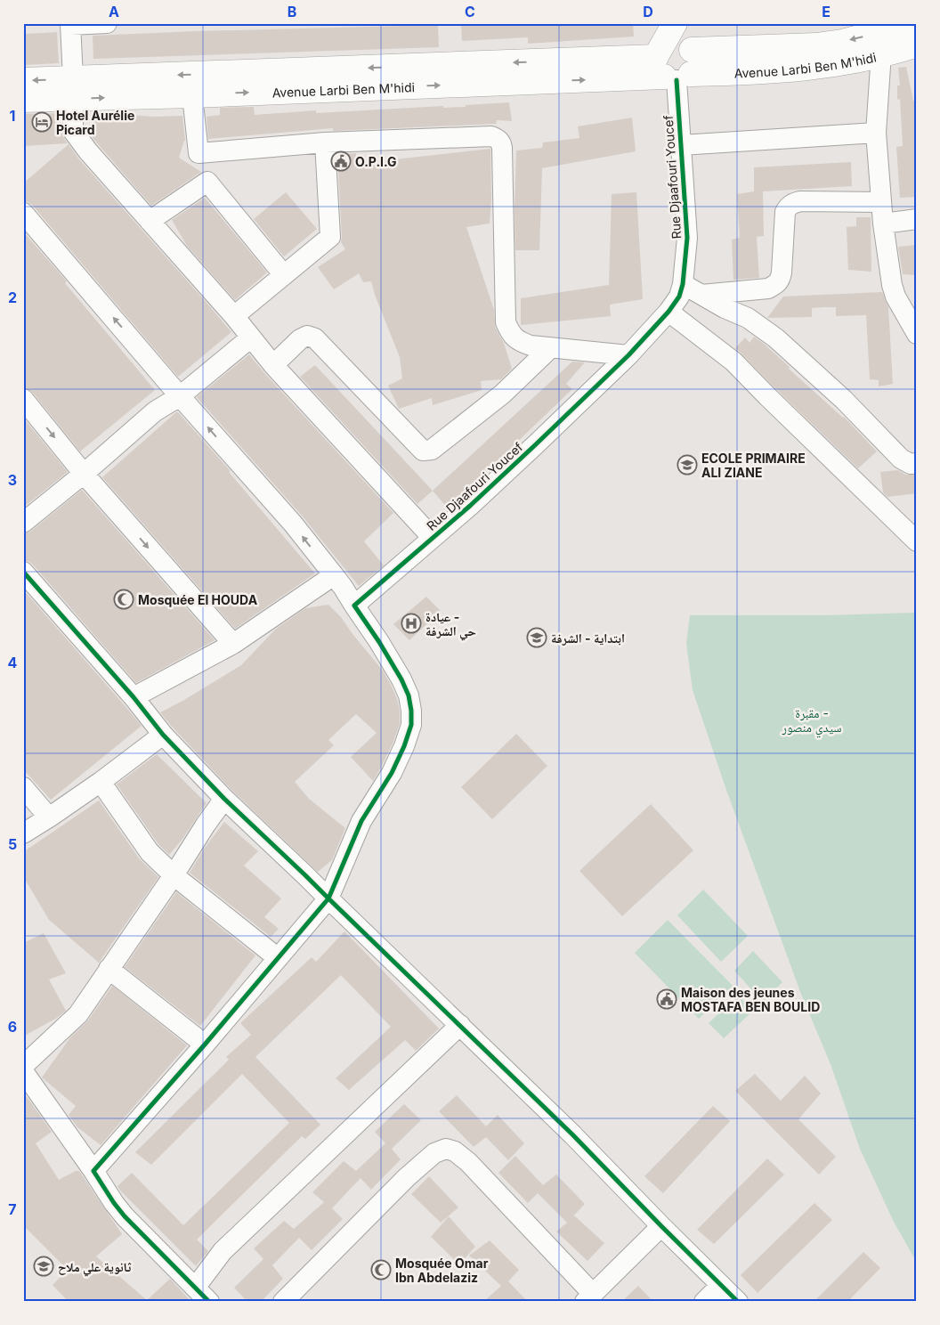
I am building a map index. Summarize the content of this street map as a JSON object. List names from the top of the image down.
{
  "streets": {
    "main road": ["Avenue Larbi Ben M'hidi"],
    "street": ["Rue Djaafouri Youcef"]
  },
  "crossings": [
    ["Avenue Larbi Ben M'hidi", "Rue Djaafouri Youcef"]
  ],
  "parks": ["مقبرة - سيدي منصور"],
  "places": {
    "hotel": ["Hotel Aurélie Picard"],
    "public building": ["O.P.I.G", "Maison des jeunes MOSTAFA BEN BOULID"],
    "school or university": ["ECOLE PRIMAIRE ALI ZIANE", "ابتداية - الشرفة", "ثانوية علي ملاح"],
    "mosque": ["Mosquée El HOUDA", "Mosquée Omar Ibn Abdelaziz"],
    "hospital": ["عيادة - حي الشرفة"]
  },
  "grid": {
    "columns": [
      "A",
      "B",
      "C",
      "D",
      "E"
    ],
    "rows": [
      "1",
      "2",
      "3",
      "4",
      "5",
      "6",
      "7"
    ]
  }
}
